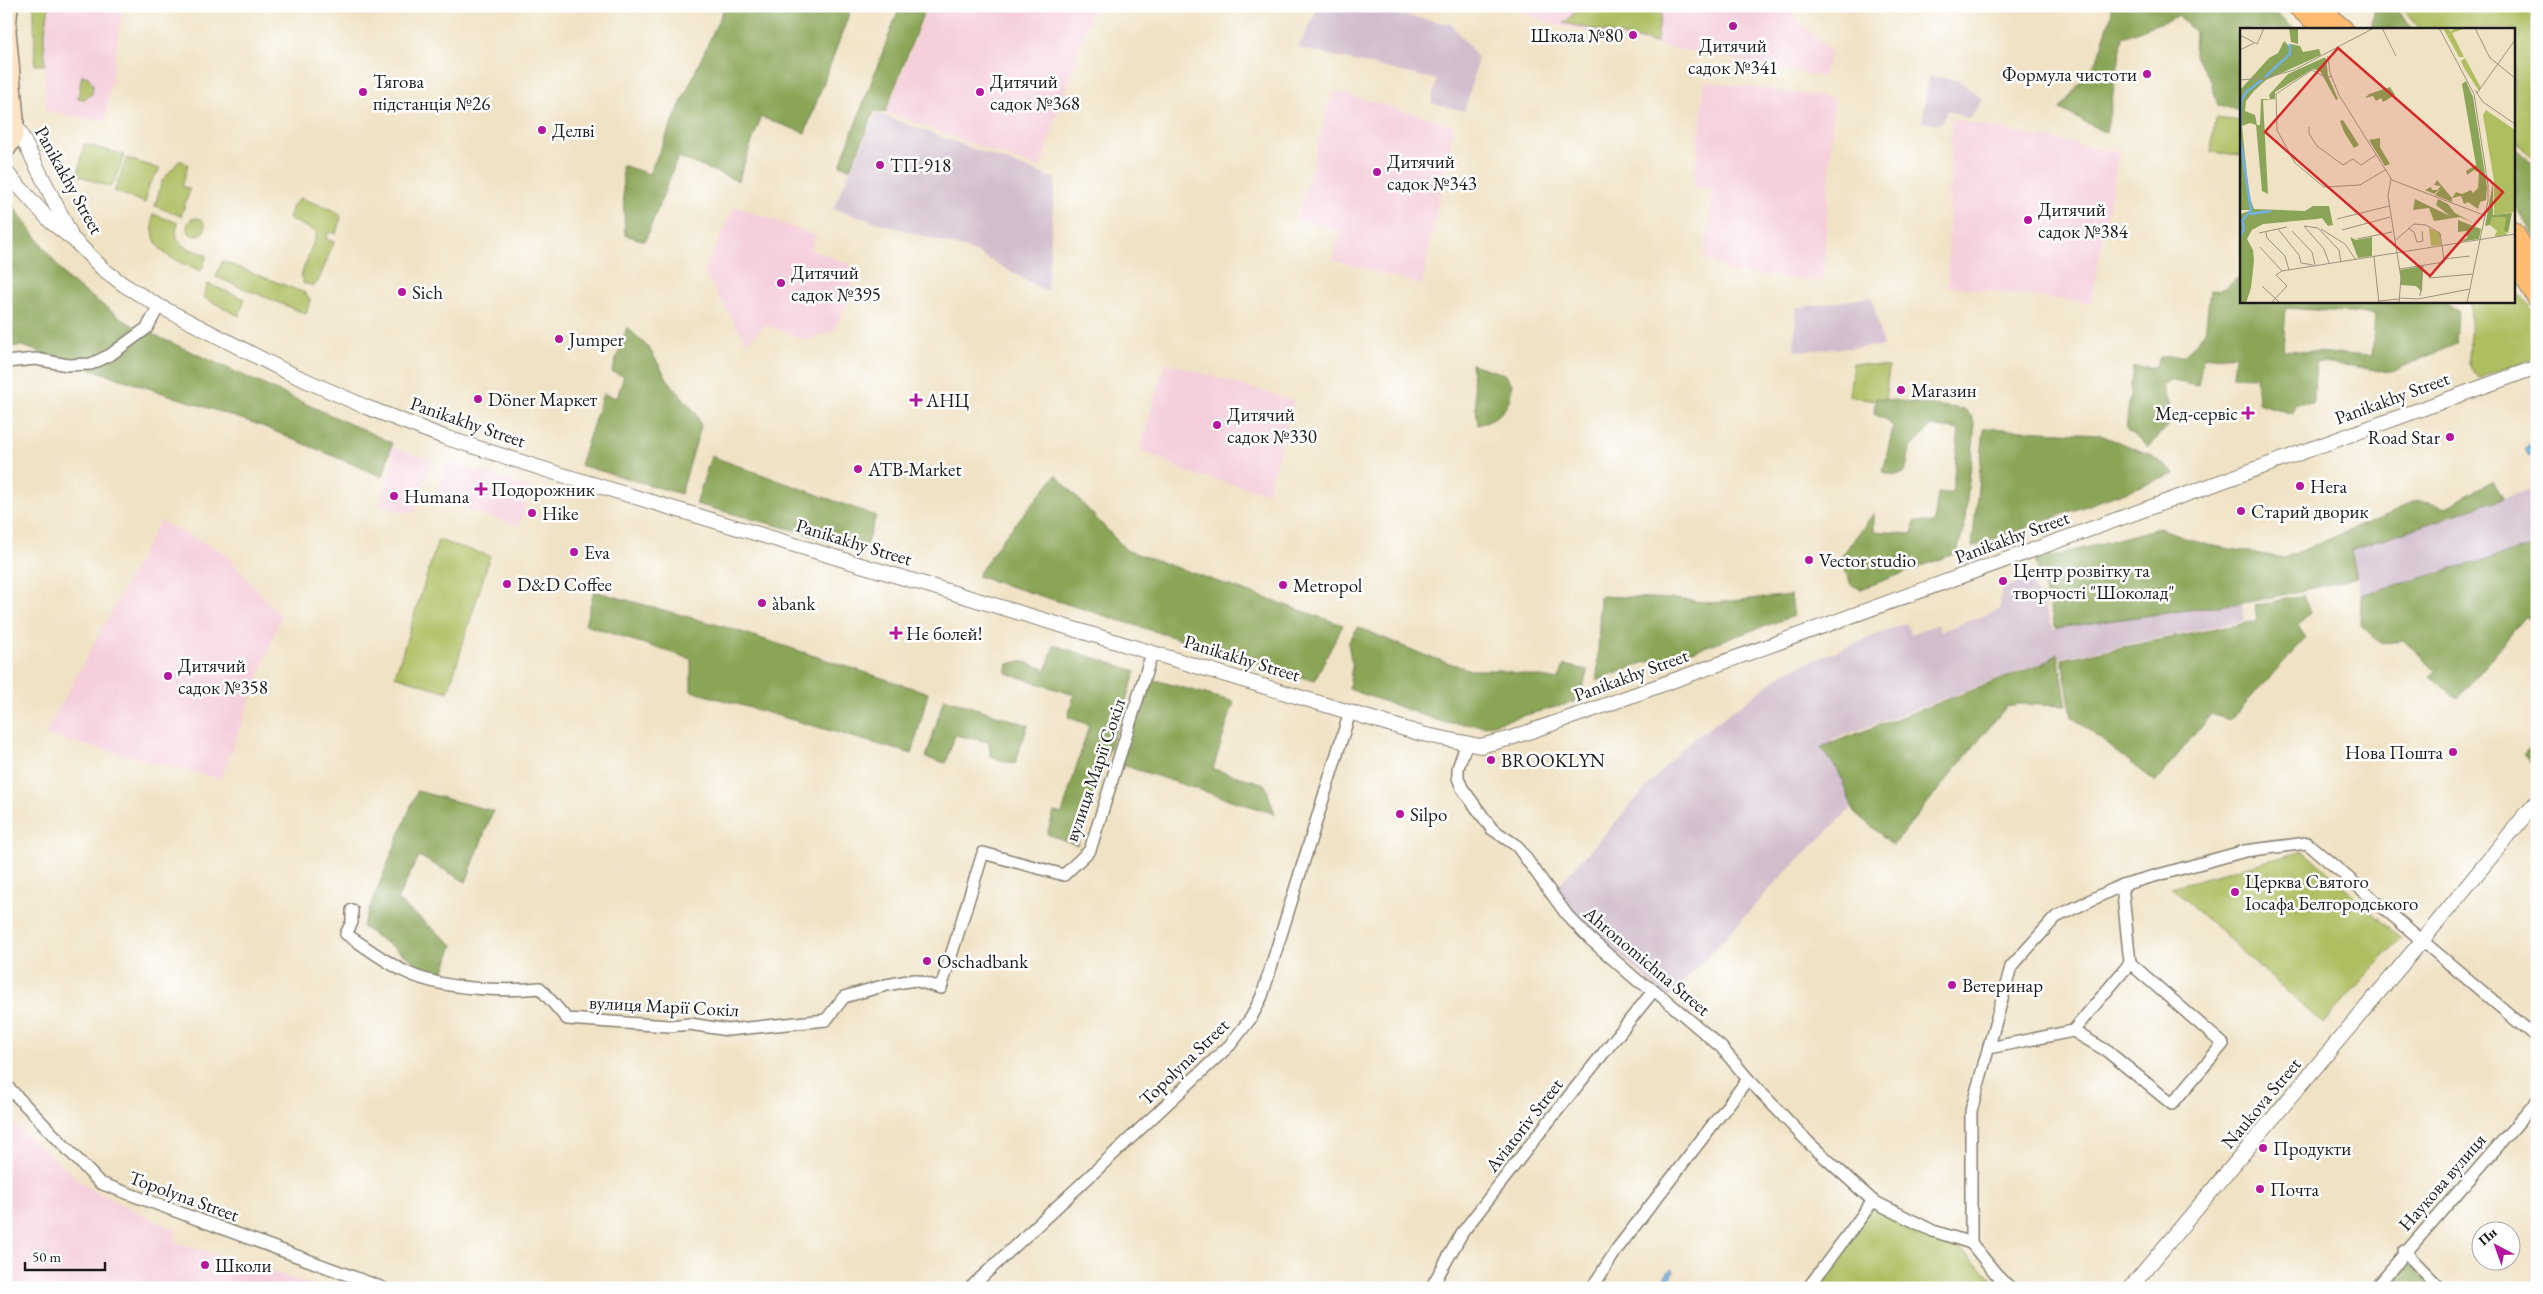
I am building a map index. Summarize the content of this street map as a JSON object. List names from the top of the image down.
{
  "streets": {
    "main road": ["Panikakhy Street"],
    "street": [
      "вулиця Марії Сокіл",
      "Ahronomichna Street",
      "Topolyna Street",
      "Naukova Street",
      "Aviatoriv Street",
      "Наукова вулиця"
    ]
  },
  "crossings": [
    ["Panikakhy Street", "вулиця Марії Сокіл"],
    ["Panikakhy Street", "Ahronomichna Street"],
    ["Panikakhy Street", "Topolyna Street"],
    ["Ahronomichna Street", "Aviatoriv Street"]
  ],
  "places": {
    "other": [
      "Дитячий садок №341",
      "Школа №80",
      "Формула чистоти",
      "Тягова пiдстанцiя №26",
      "Дитячий садок №368",
      "Делві",
      "ТП-918",
      "Дитячий садок №343",
      "Дитячий садок №384",
      "Дитячий садок №395",
      "Sich",
      "Jumper",
      "Магазин",
      "Döner Маркет",
      "Дитячий садок №330",
      "Road Star",
      "ATB-Market",
      "Нега",
      "Humana",
      "Старий дворик",
      "Hike",
      "Eva",
      "Vector studio",
      "Центр розвітку та творчості \"Шоколад\"",
      "D&D Coffee",
      "Metropol",
      "àbank",
      "Дитячий садок №358",
      "Нова Пошта",
      "BROOKLYN",
      "Silpo",
      "Церква Святого Іосафа Белгородського",
      "Oschadbank",
      "Ветеринар",
      "Продукти",
      "Почта",
      "Школи"
    ],
    "health": [
      "АНЦ",
      "Мед-сервіс",
      "Подорожник",
      "Нє болєй!"
    ]
  },
  "scale_bar": "50 m",
  "north": "top left"
}
